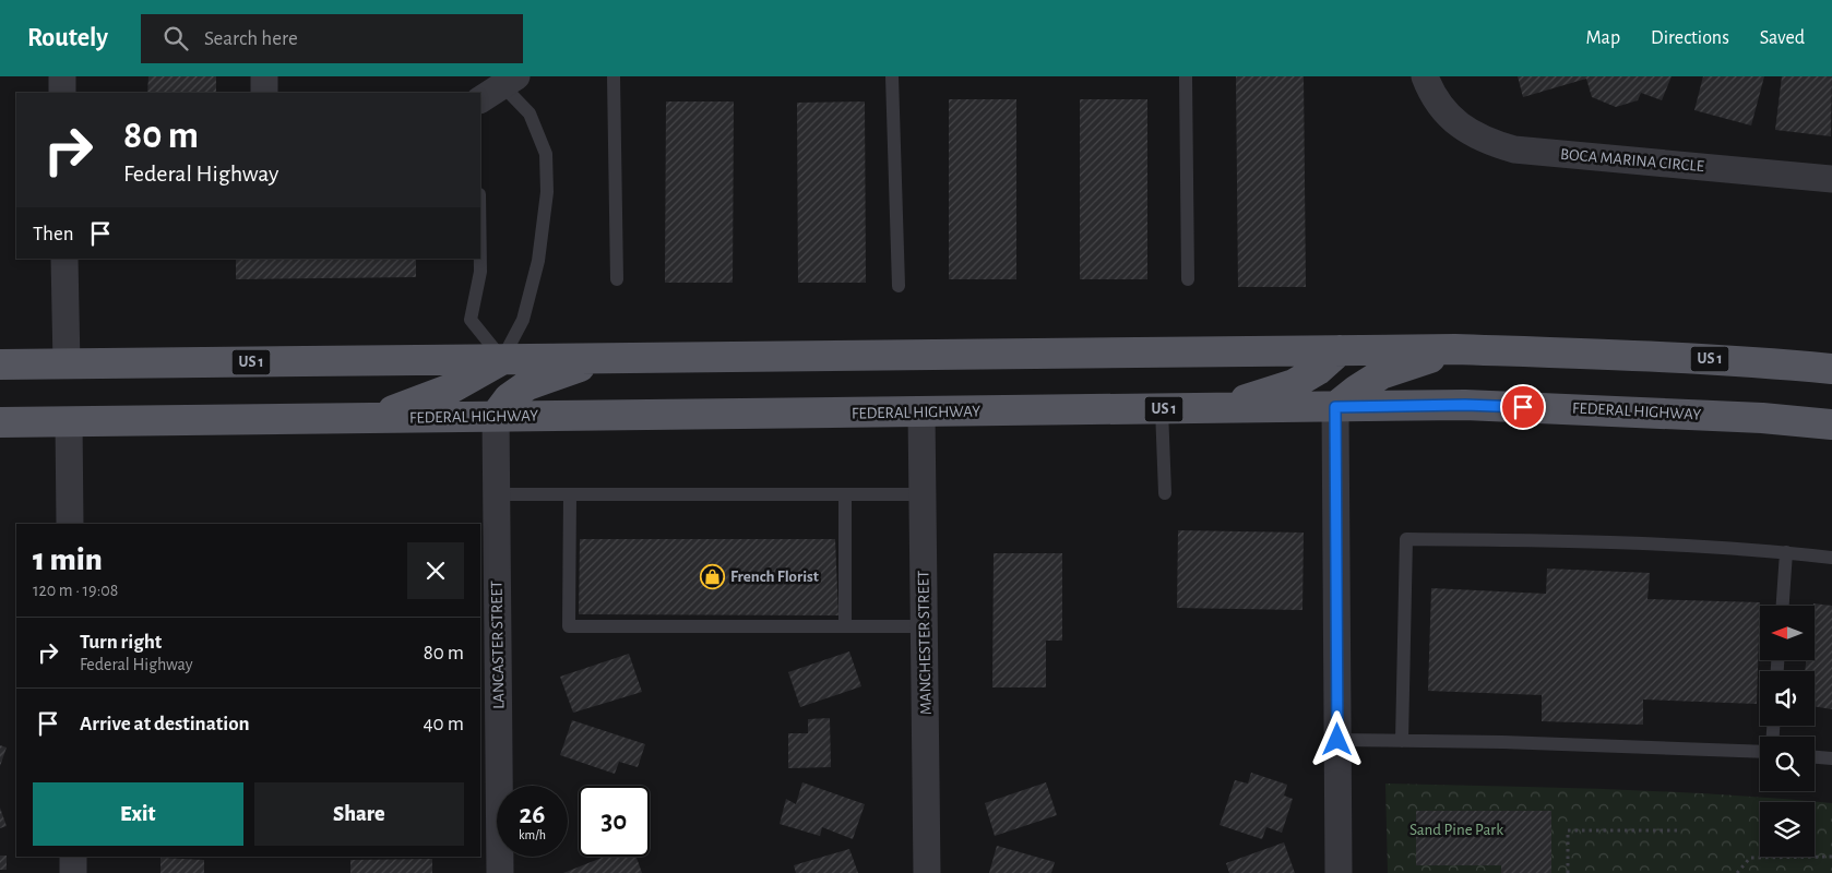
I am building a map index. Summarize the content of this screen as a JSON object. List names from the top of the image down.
{
  "streets": {
    "main road": ["US 1", "FEDERAL HIGHWAY"],
    "street": ["BOCA MARINA CIRCLE", "MANCHESTER STREET", "LANCASTER STREET"]
  },
  "crossings": [
    ["FEDERAL HIGHWAY", "MANCHESTER STREET"],
    ["FEDERAL HIGHWAY", "LANCASTER STREET"]
  ],
  "parks": ["Sand Pine Park"],
  "places": {
    "shop": ["French Florist"]
  },
  "north": "left",
  "page": {
    "header": "Routely",
    "search": "Search here",
    "nav": ["Map", "Directions", "Saved"],
    "turn": ["80 m", "Federal Highway"],
    "then": "Then",
    "heading": ["1 min", "120 m · 19:08"],
    "list": [
      {
        "name": "Turn right",
        "note": "Federal Highway",
        "value": "80 m"
      },
      {
        "name": "Arrive at destination",
        "value": "40 m"
      }
    ],
    "buttons": ["Exit", "Share"],
    "speed": "26 km/h",
    "limit": "30"
  }
}
